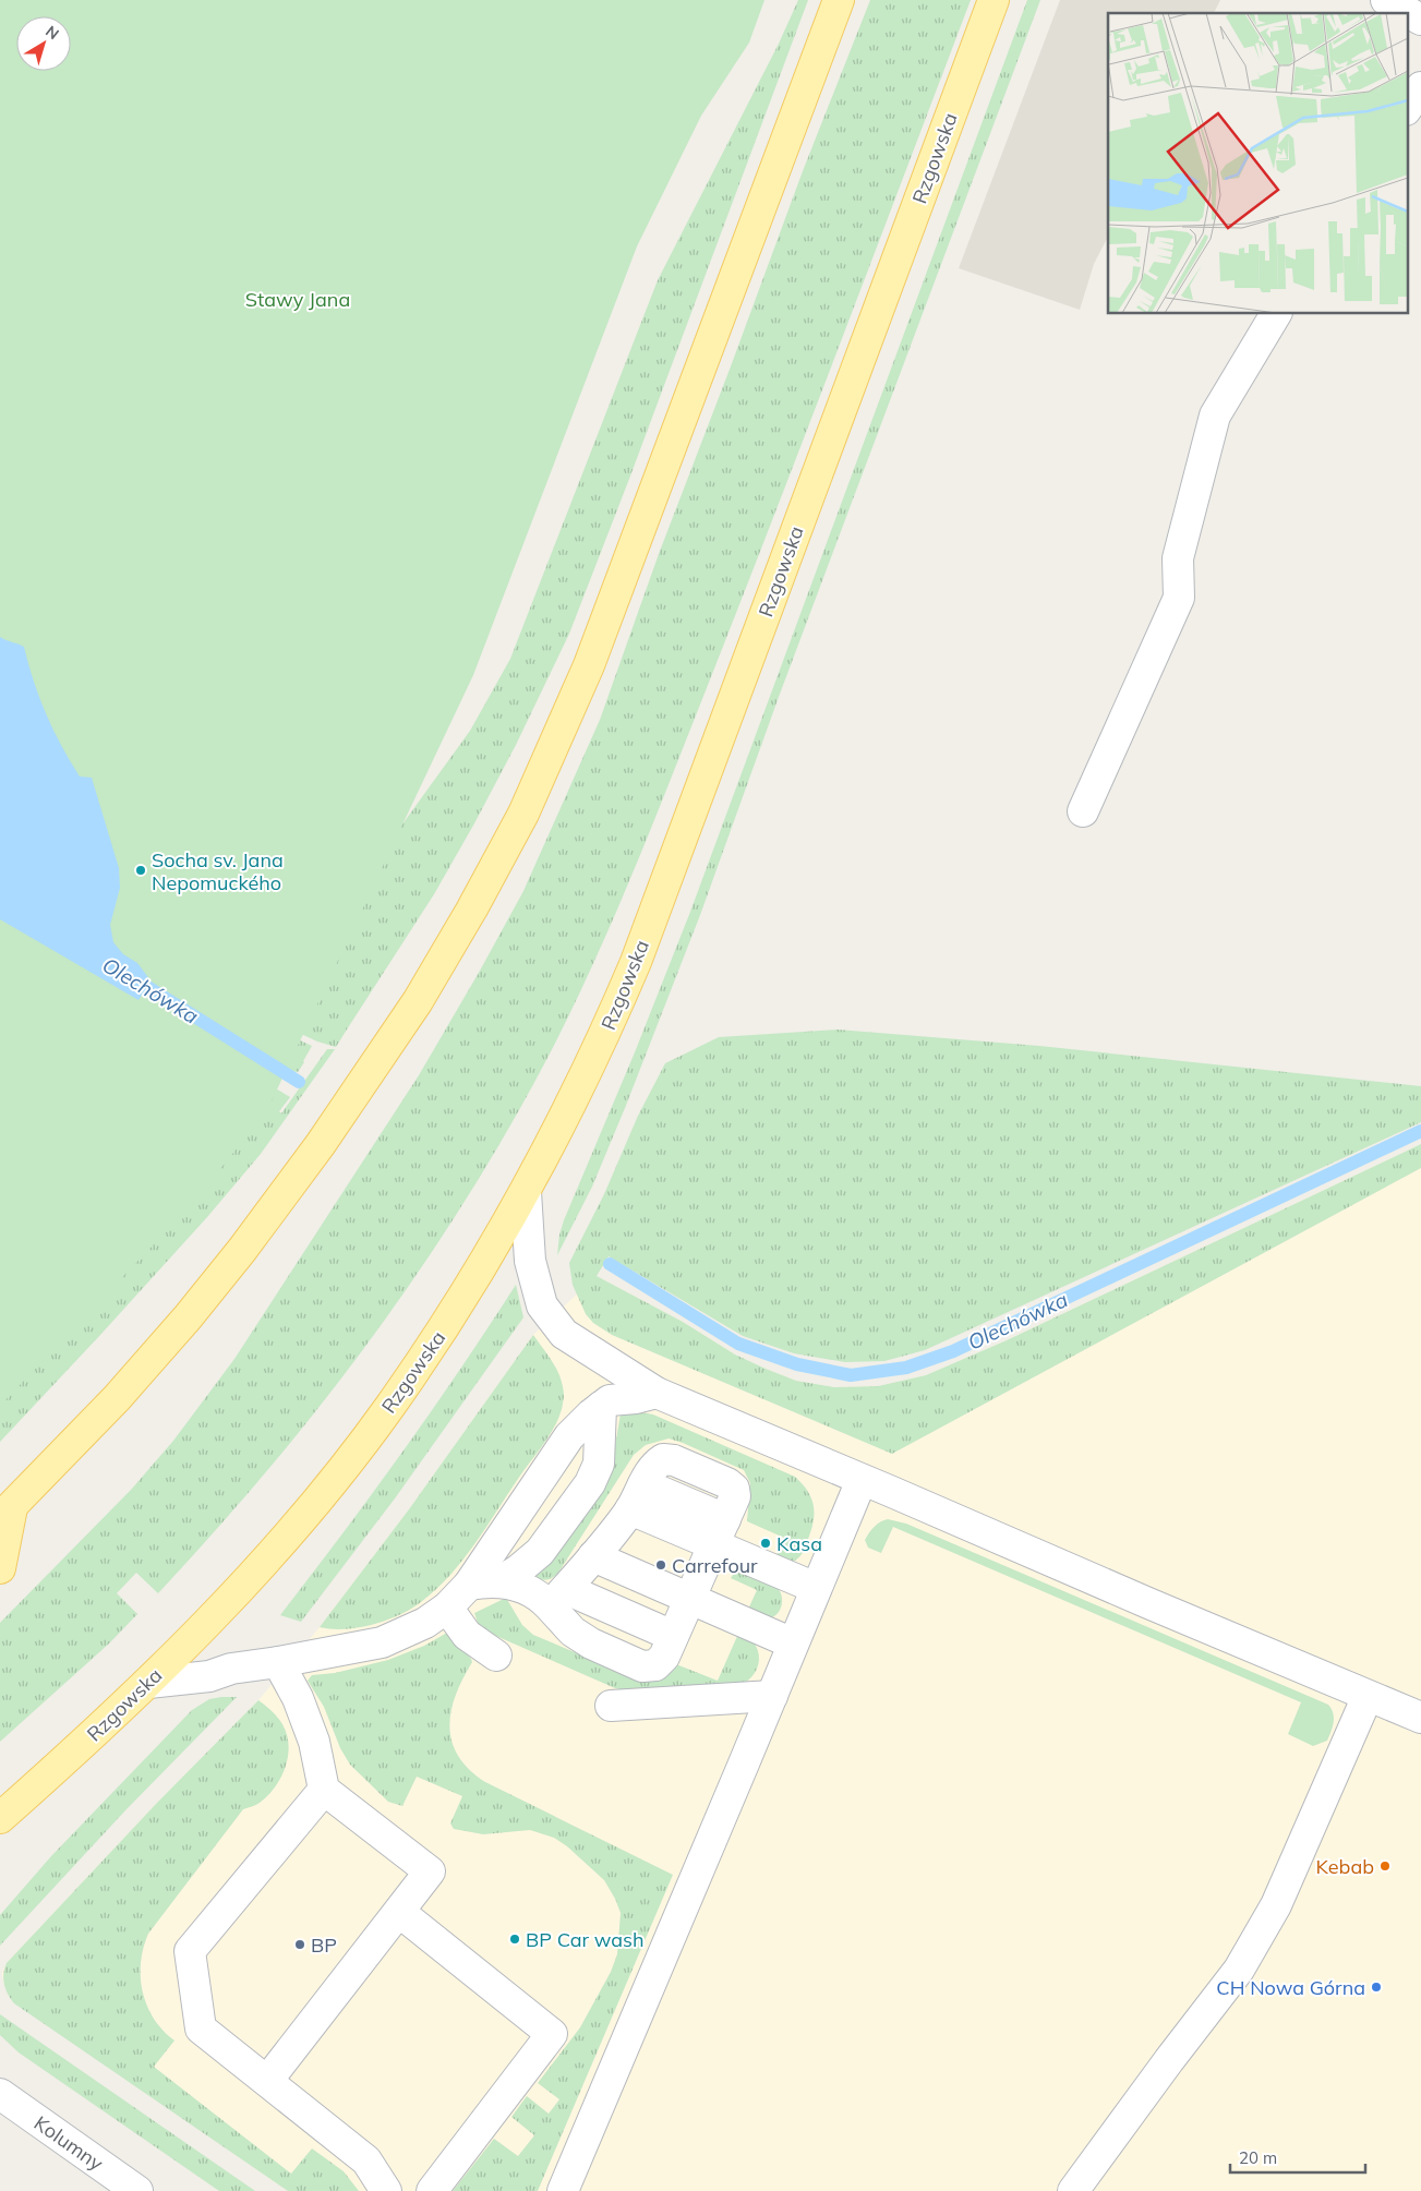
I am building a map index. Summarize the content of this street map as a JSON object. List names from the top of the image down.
{
  "streets": {
    "main road": ["Rzgowska"],
    "street": ["Kolumny"]
  },
  "water": ["Olechówka"],
  "parks": ["Stawy Jana"],
  "places": [
    "Socha sv. Jana Nepomuckého",
    "Kasa",
    "Carrefour",
    "Kebab",
    "BP Car wash",
    "BP",
    "CH Nowa Górna"
  ],
  "scale_bar": "20 m",
  "north": "top right"
}
